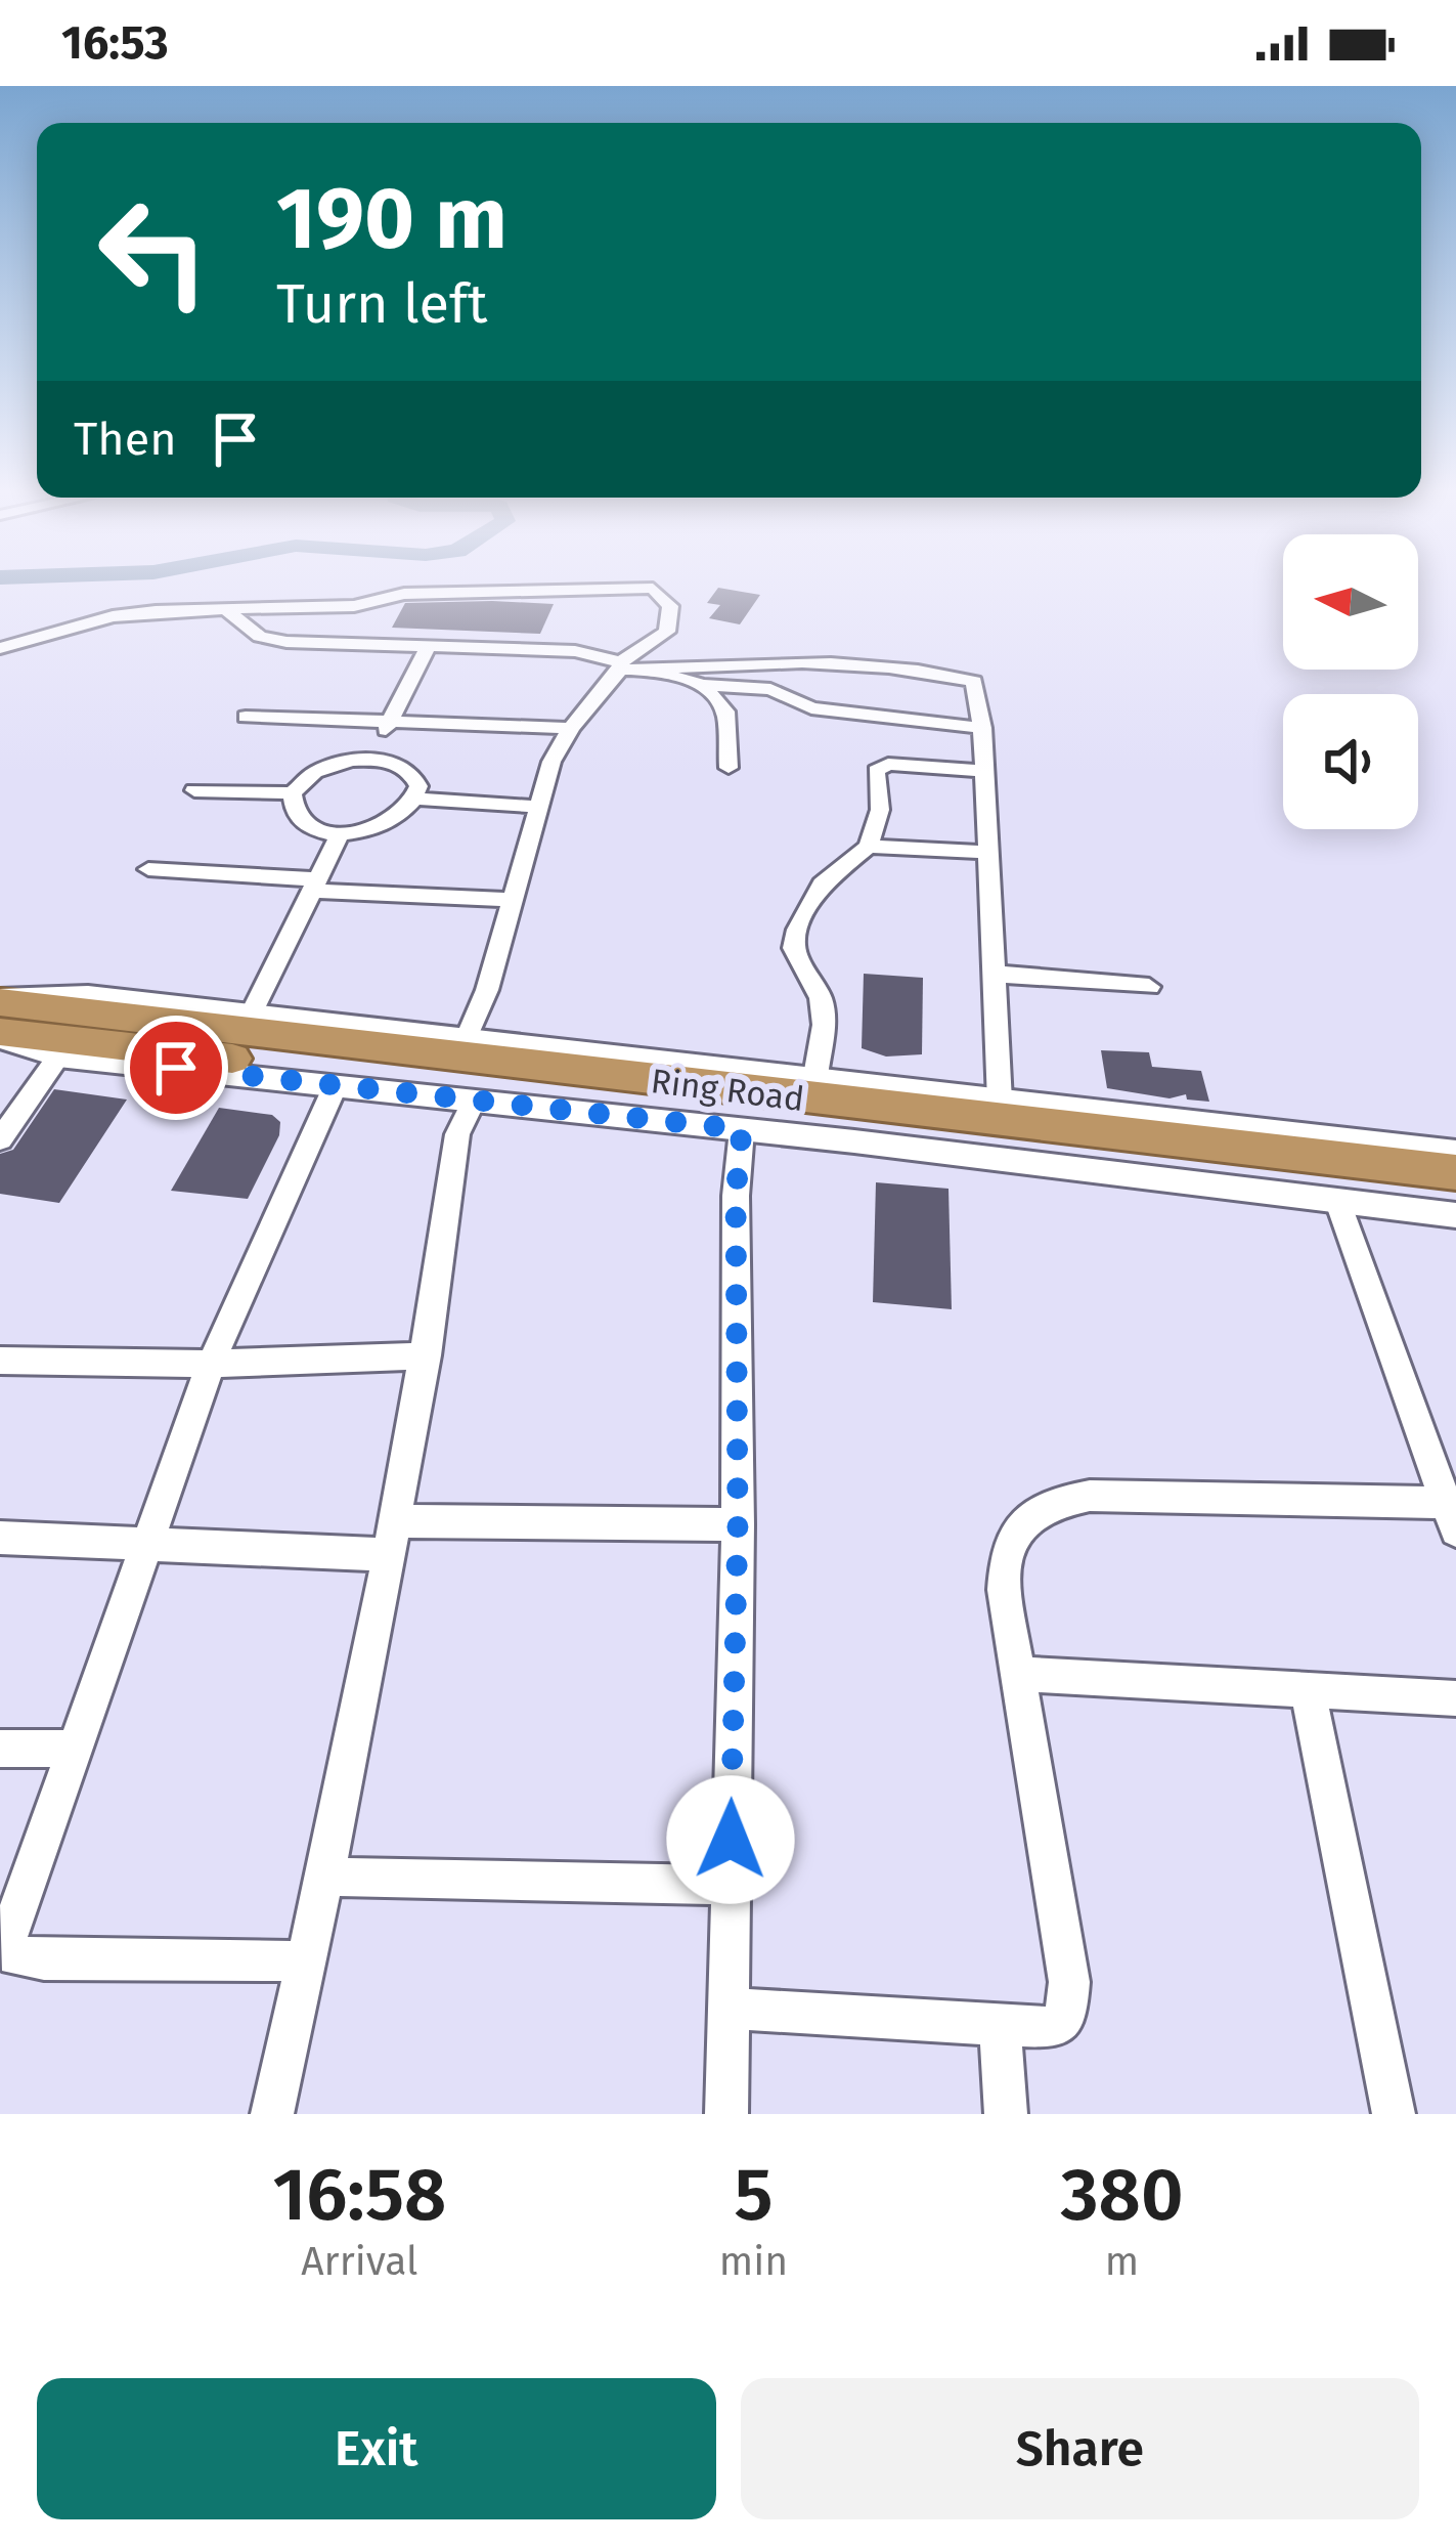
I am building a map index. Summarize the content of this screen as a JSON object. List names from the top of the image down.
{
  "streets": {
    "highway": ["Ring Road"]
  },
  "north": "left",
  "page": {
    "status": "16:53",
    "turn": ["190 m", "Turn left"],
    "then": "Then",
    "eta": [
      "16:58",
      "Arrival",
      "5",
      "min",
      "380",
      "m"
    ],
    "buttons": ["Exit", "Share"]
  }
}
